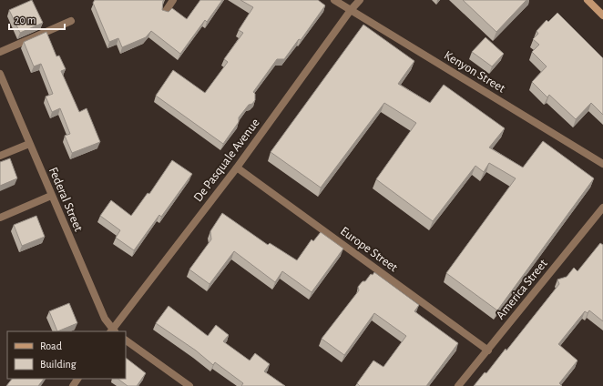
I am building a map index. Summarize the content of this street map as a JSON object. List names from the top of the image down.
{
  "streets": {
    "street": [
      "Kenyon Street",
      "De Pasquale Avenue",
      "Federal Street",
      "Europe Street",
      "America Street"
    ]
  },
  "crossings": [
    ["Kenyon Street", "De Pasquale Avenue"],
    ["De Pasquale Avenue", "Federal Street"],
    ["De Pasquale Avenue", "Europe Street"],
    ["Europe Street", "America Street"]
  ],
  "legend": ["Road", "Building"],
  "scale_bar": "20 m"
}
